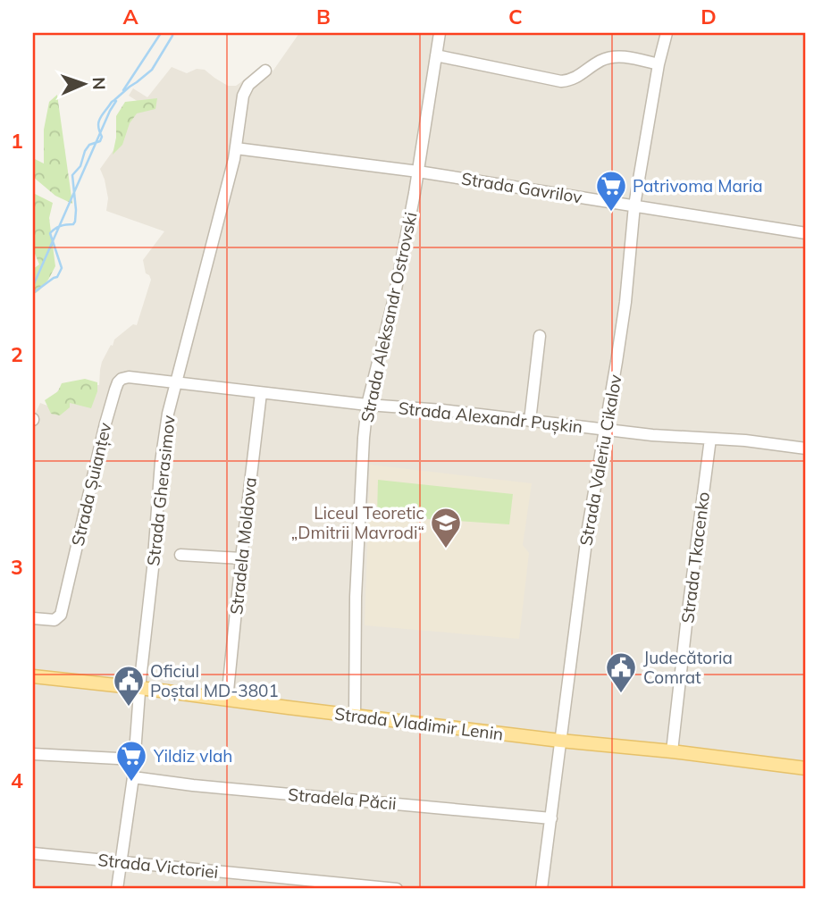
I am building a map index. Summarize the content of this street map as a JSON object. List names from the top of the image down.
{
  "streets": {
    "main road": ["Strada Vladimir Lenin"],
    "street": [
      "Strada Gavrilov",
      "Strada Aleksandr Ostrovski",
      "Strada Alexandr Pușkin",
      "Strada Valeriu Cikalov",
      "Strada Șuianțev",
      "Strada Gherasimov",
      "Stradela Moldova",
      "Strada Tkacenko",
      "Stradela Păcii",
      "Strada Victoriei"
    ]
  },
  "crossings": [
    ["Strada Gavrilov", "Strada Aleksandr Ostrovski"],
    ["Strada Gavrilov", "Strada Valeriu Cikalov"],
    ["Strada Gavrilov", "Strada Gherasimov"],
    ["Strada Aleksandr Ostrovski", "Strada Alexandr Pușkin"],
    ["Strada Aleksandr Ostrovski", "Strada Vladimir Lenin"],
    ["Strada Alexandr Pușkin", "Strada Valeriu Cikalov"],
    ["Strada Alexandr Pușkin", "Strada Șuianțev"],
    ["Strada Alexandr Pușkin", "Strada Gherasimov"],
    ["Strada Alexandr Pușkin", "Stradela Moldova"],
    ["Strada Alexandr Pușkin", "Strada Tkacenko"],
    ["Strada Valeriu Cikalov", "Strada Vladimir Lenin"],
    ["Strada Valeriu Cikalov", "Stradela Păcii"],
    ["Strada Șuianțev", "Strada Gherasimov"],
    ["Strada Gherasimov", "Strada Vladimir Lenin"],
    ["Strada Gherasimov", "Stradela Păcii"],
    ["Strada Gherasimov", "Strada Victoriei"],
    ["Stradela Moldova", "Strada Vladimir Lenin"],
    ["Strada Tkacenko", "Strada Vladimir Lenin"]
  ],
  "places": {
    "supermarket": ["Patrivoma Maria", "Yildiz vlah"],
    "school or university": ["Liceul Teoretic „Dmitrii Mavrodi“"],
    "public building": ["Judecătoria Comrat", "Oficiul Poștal MD-3801"]
  },
  "north": "right",
  "grid": {
    "columns": [
      "A",
      "B",
      "C",
      "D"
    ],
    "rows": [
      "1",
      "2",
      "3",
      "4"
    ]
  }
}
